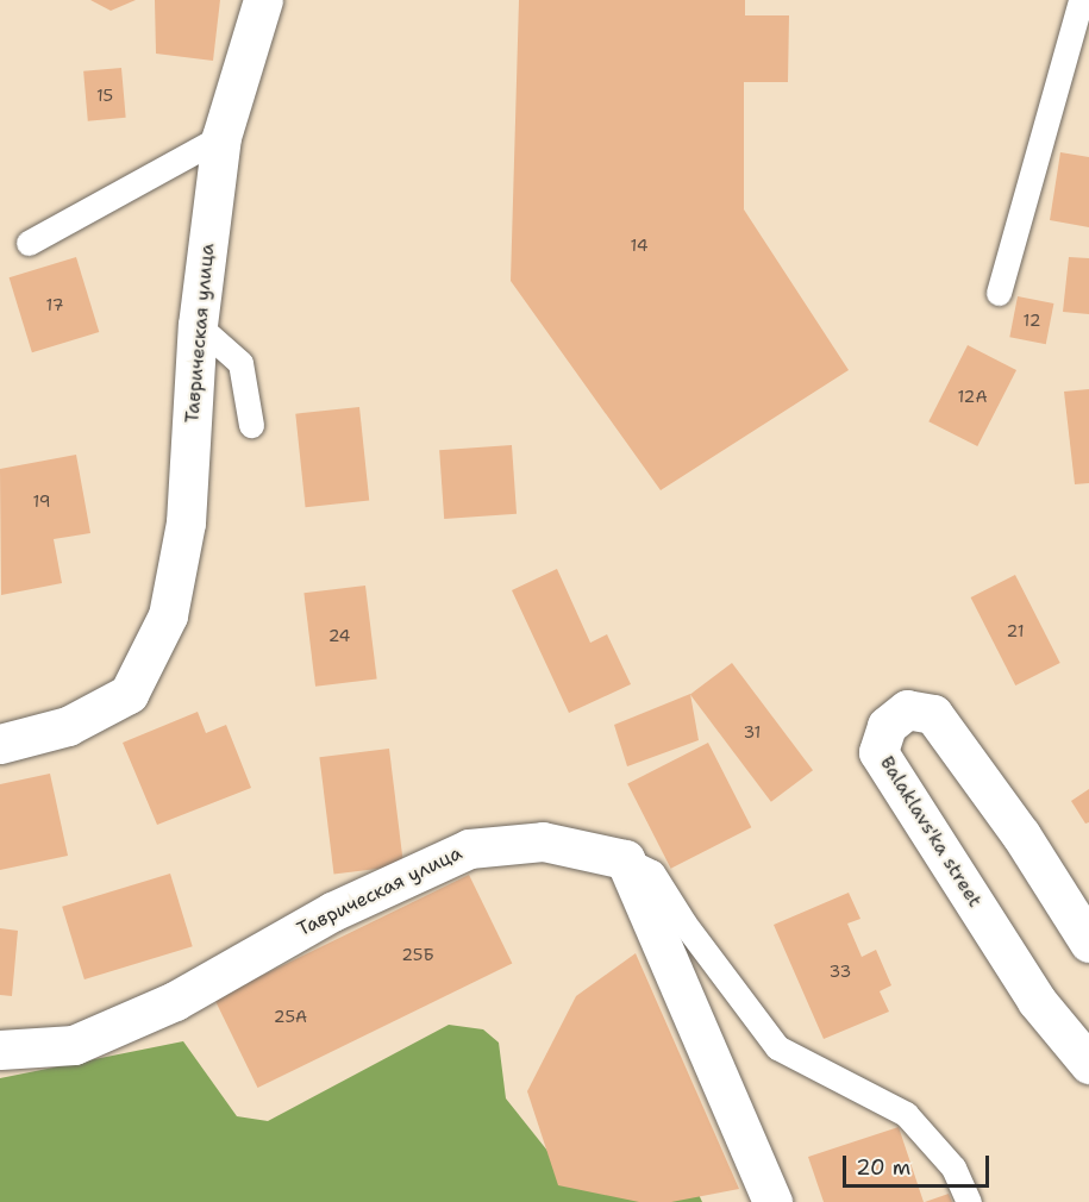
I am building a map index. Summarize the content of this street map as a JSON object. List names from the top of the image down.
{
  "streets": {
    "street": ["Таврическая улица", "Balaklavs'ka street"]
  },
  "house_numbers": [
    "15",
    "14",
    "17",
    "12",
    "12А",
    "19",
    "21",
    "24",
    "31",
    "25Б",
    "33",
    "25А"
  ],
  "scale_bar": "20 m"
}
